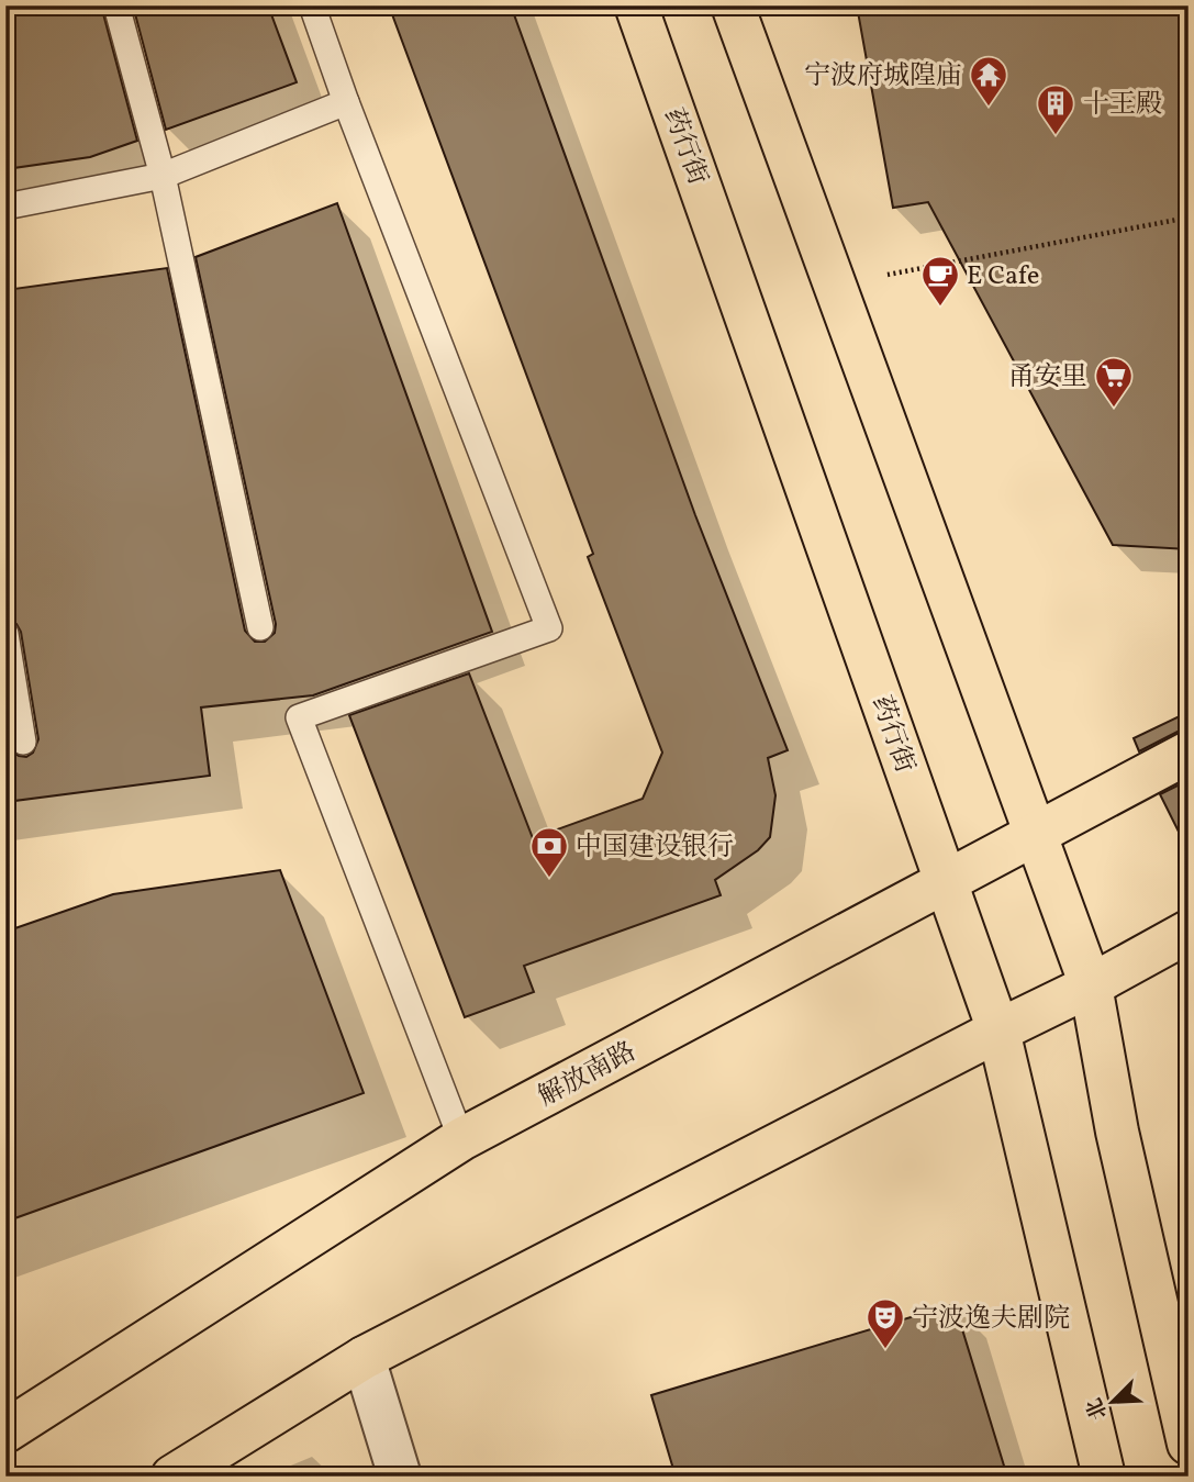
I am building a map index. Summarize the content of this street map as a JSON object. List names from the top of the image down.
{
  "streets": {
    "main road": ["药行街", "解放南路"]
  },
  "crossings": [
    ["药行街", "解放南路"]
  ],
  "places": {
    "temple": ["宁波府城隍庙"],
    "building": ["十王殿"],
    "cafe": ["E Cafe"],
    "supermarket": ["甬安里"],
    "bank": ["中国建设银行"],
    "theatre": ["宁波逸夫剧院"]
  },
  "north": "bottom left"
}
